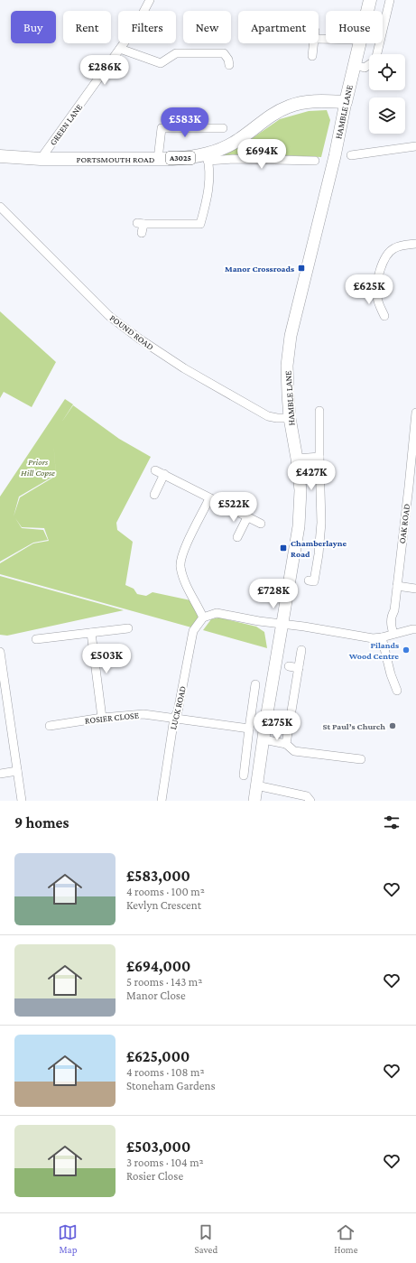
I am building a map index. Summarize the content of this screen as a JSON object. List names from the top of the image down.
{
  "streets": {
    "main road": ["HAMBLE LANE", "A3025", "PORTSMOUTH ROAD"],
    "street": [
      "GREEN LANE",
      "POUND ROAD",
      "OAK ROAD",
      "LUCK ROAD",
      "ROSIER CLOSE"
    ]
  },
  "crossings": [
    ["HAMBLE LANE", "PORTSMOUTH ROAD"],
    ["HAMBLE LANE", "POUND ROAD"],
    ["GREEN LANE", "PORTSMOUTH ROAD"],
    ["LUCK ROAD", "ROSIER CLOSE"]
  ],
  "parks": ["Priors Hill Copse"],
  "places": {
    "transit": ["Manor Crossroads", "Chamberlayne Road"],
    "other": ["Pilands Wood Centre", "St Paul’s Church"]
  },
  "page": {
    "chip": [
      "Buy",
      "Rent",
      "Filters",
      "New",
      "Apartment",
      "House"
    ],
    "price": [
      "£286K",
      "£583K",
      "£694K",
      "£625K",
      "£427K",
      "£522K",
      "£728K",
      "£503K",
      "£275K"
    ],
    "heading": "9 homes",
    "list": [
      {
        "name": "£583,000",
        "note": "4 rooms · 100 m² · Kevlyn Crescent"
      },
      {
        "name": "£694,000",
        "note": "5 rooms · 143 m² · Manor Close"
      },
      {
        "name": "£625,000",
        "note": "4 rooms · 108 m² · Stoneham Gardens"
      },
      {
        "name": "£503,000",
        "note": "3 rooms · 104 m² · Rosier Close"
      }
    ],
    "tabs": ["Map", "Saved", "Home"]
  }
}
